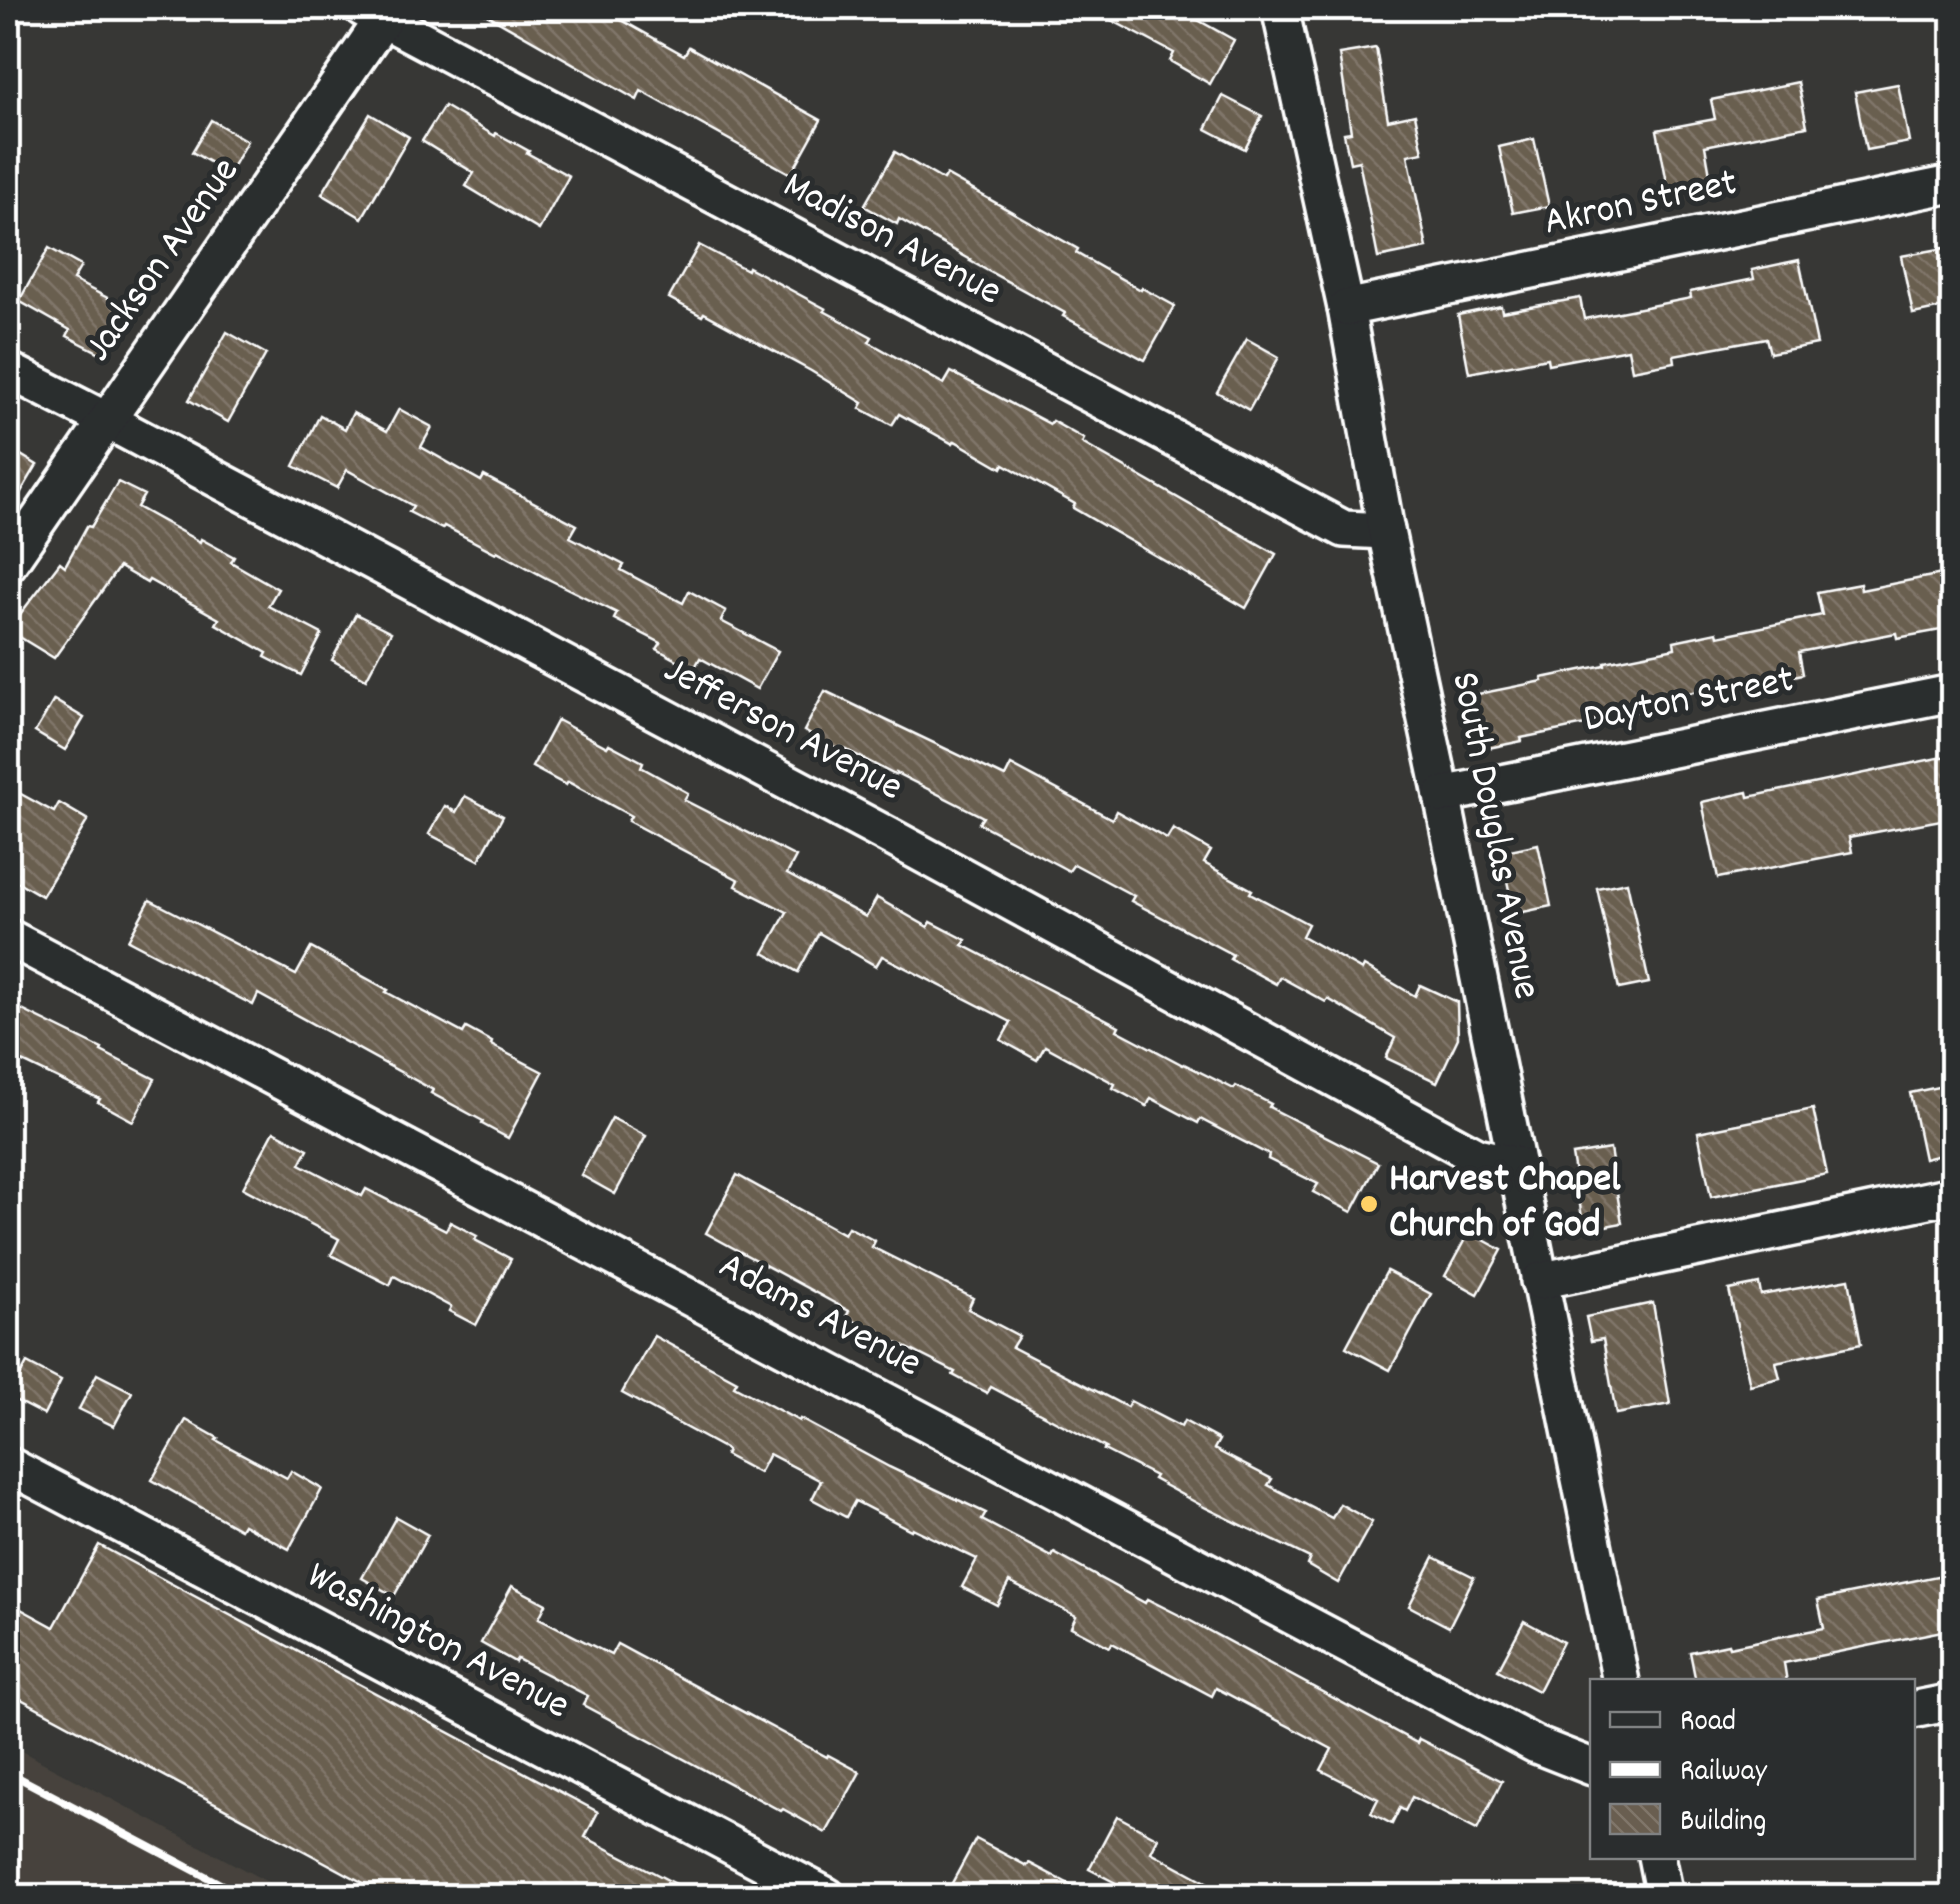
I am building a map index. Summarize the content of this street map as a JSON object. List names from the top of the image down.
{
  "streets": {
    "street": [
      "Akron Street",
      "Madison Avenue",
      "Jackson Avenue",
      "Dayton Street",
      "Jefferson Avenue",
      "South Douglas Avenue",
      "Adams Avenue",
      "Washington Avenue"
    ]
  },
  "crossings": [
    ["Akron Street", "South Douglas Avenue"],
    ["Madison Avenue", "Jackson Avenue"],
    ["Madison Avenue", "South Douglas Avenue"],
    ["Jackson Avenue", "Jefferson Avenue"],
    ["Dayton Street", "South Douglas Avenue"],
    ["Jefferson Avenue", "South Douglas Avenue"]
  ],
  "places": ["Harvest Chapel Church of God"],
  "legend": ["Road", "Railway", "Building"]
}
